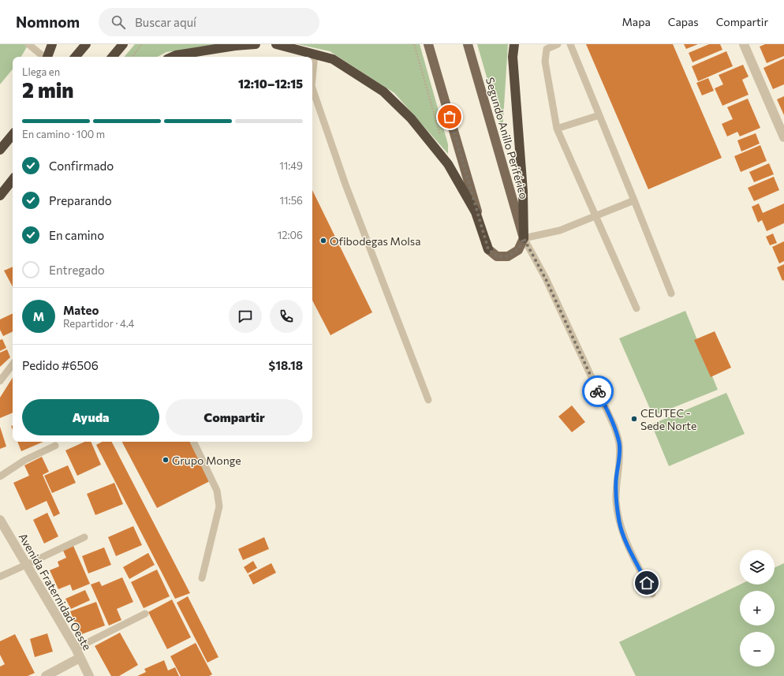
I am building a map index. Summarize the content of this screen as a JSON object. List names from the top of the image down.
{
  "streets": {
    "main road": ["Segundo Anillo Periférico"],
    "street": ["Avenida Fraternidad Oeste"]
  },
  "places": ["Ofibodegas Molsa", "CEUTEC - Sede Norte", "Grupo Monge"],
  "page": {
    "header": "Nomnom",
    "search": "Buscar aquí",
    "nav": ["Mapa", "Capas", "Compartir"],
    "heading": ["2 min", "Llega en", "12:10–12:15"],
    "panel": [
      "Mateo",
      "Repartidor · 4.4",
      "Pedido #6506",
      "$18.18"
    ],
    "bar": "En camino · 100 m",
    "list": [
      ["Confirmado", "11:49"],
      ["Preparando", "11:56"],
      ["En camino", "12:06"],
      "Entregado"
    ],
    "round": "M",
    "buttons": ["Ayuda", "Compartir"],
    "map_buttons": ["+", "−"]
  }
}
